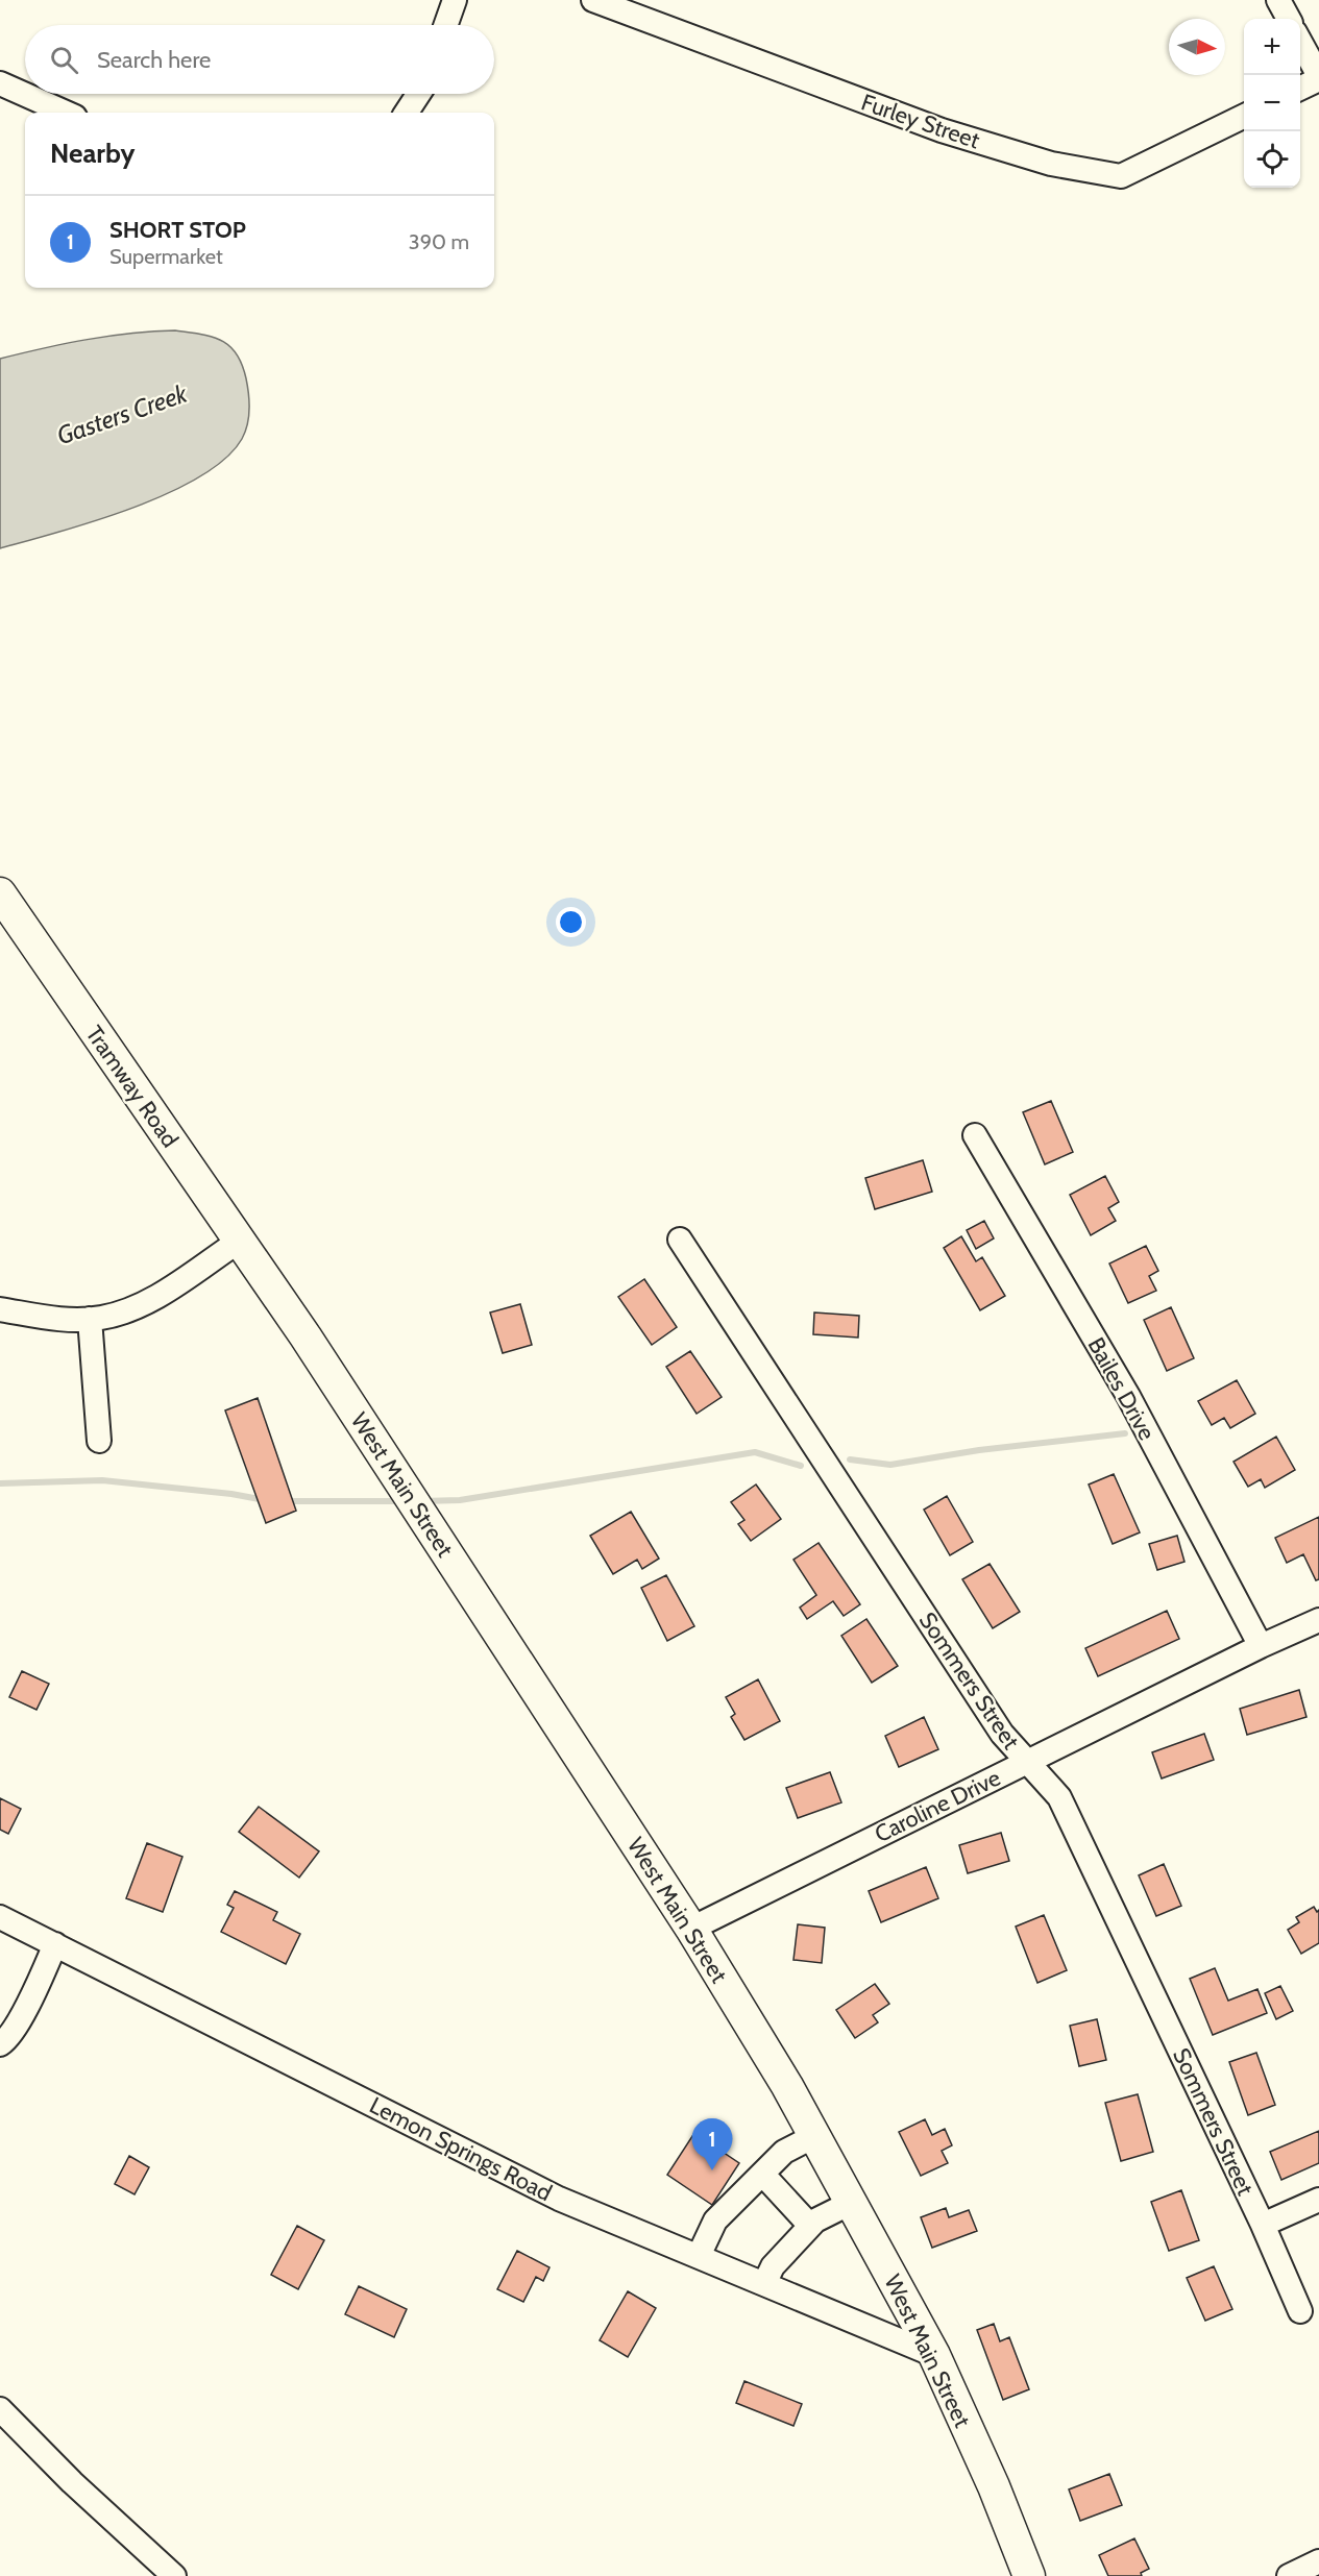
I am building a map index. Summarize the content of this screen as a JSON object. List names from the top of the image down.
{
  "streets": {
    "main road": ["Tramway Road", "West Main Street"],
    "street": [
      "Furley Street",
      "Bailes Drive",
      "Sommers Street",
      "Caroline Drive",
      "Lemon Springs Road"
    ]
  },
  "crossings": [
    ["Tramway Road", "West Main Street"],
    ["Bailes Drive", "Caroline Drive"],
    ["West Main Street", "Caroline Drive"],
    ["West Main Street", "Lemon Springs Road"],
    ["Sommers Street", "Caroline Drive"]
  ],
  "water": ["Gasters Creek"],
  "north": "right",
  "page": {
    "map_buttons": ["+", "−"],
    "search": "Search here",
    "heading": "Nearby",
    "list": [
      {
        "mark": "1",
        "name": "SHORT STOP",
        "note": "Supermarket",
        "value": "390 m"
      }
    ],
    "pins": "1"
  }
}
